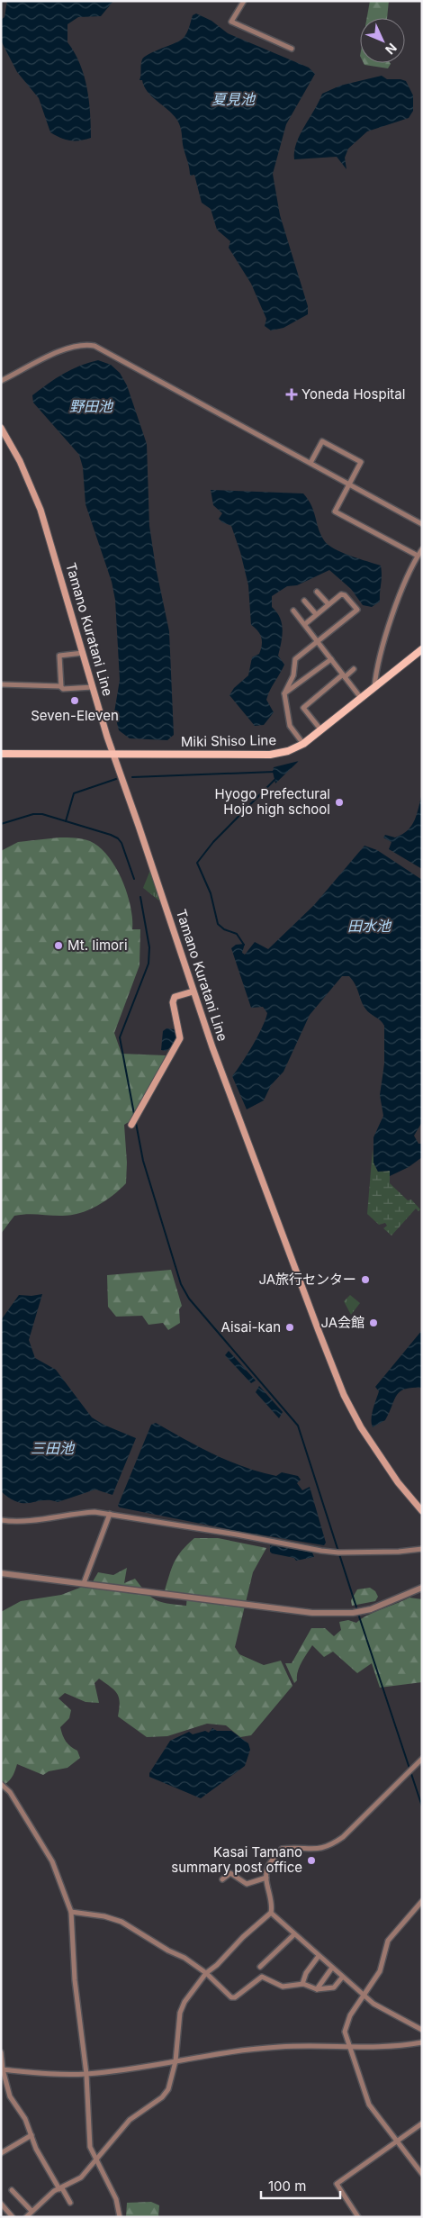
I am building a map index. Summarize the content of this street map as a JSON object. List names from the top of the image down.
{
  "streets": {
    "main road": ["Tamano Kuratani Line", "Miki Shiso Line"]
  },
  "crossings": [
    ["Tamano Kuratani Line", "Miki Shiso Line"]
  ],
  "water": [
    "夏見池",
    "野田池",
    "田水池",
    "三田池"
  ],
  "places": {
    "health": ["Yoneda Hospital"],
    "other": [
      "Seven-Eleven",
      "Hyogo Prefectural Hojo high school",
      "Mt. Iimori",
      "JA旅行センター",
      "JA会館",
      "Aisai-kan",
      "Kasai Tamano summary post office"
    ]
  },
  "scale_bar": "100 m",
  "north": "bottom right"
}
